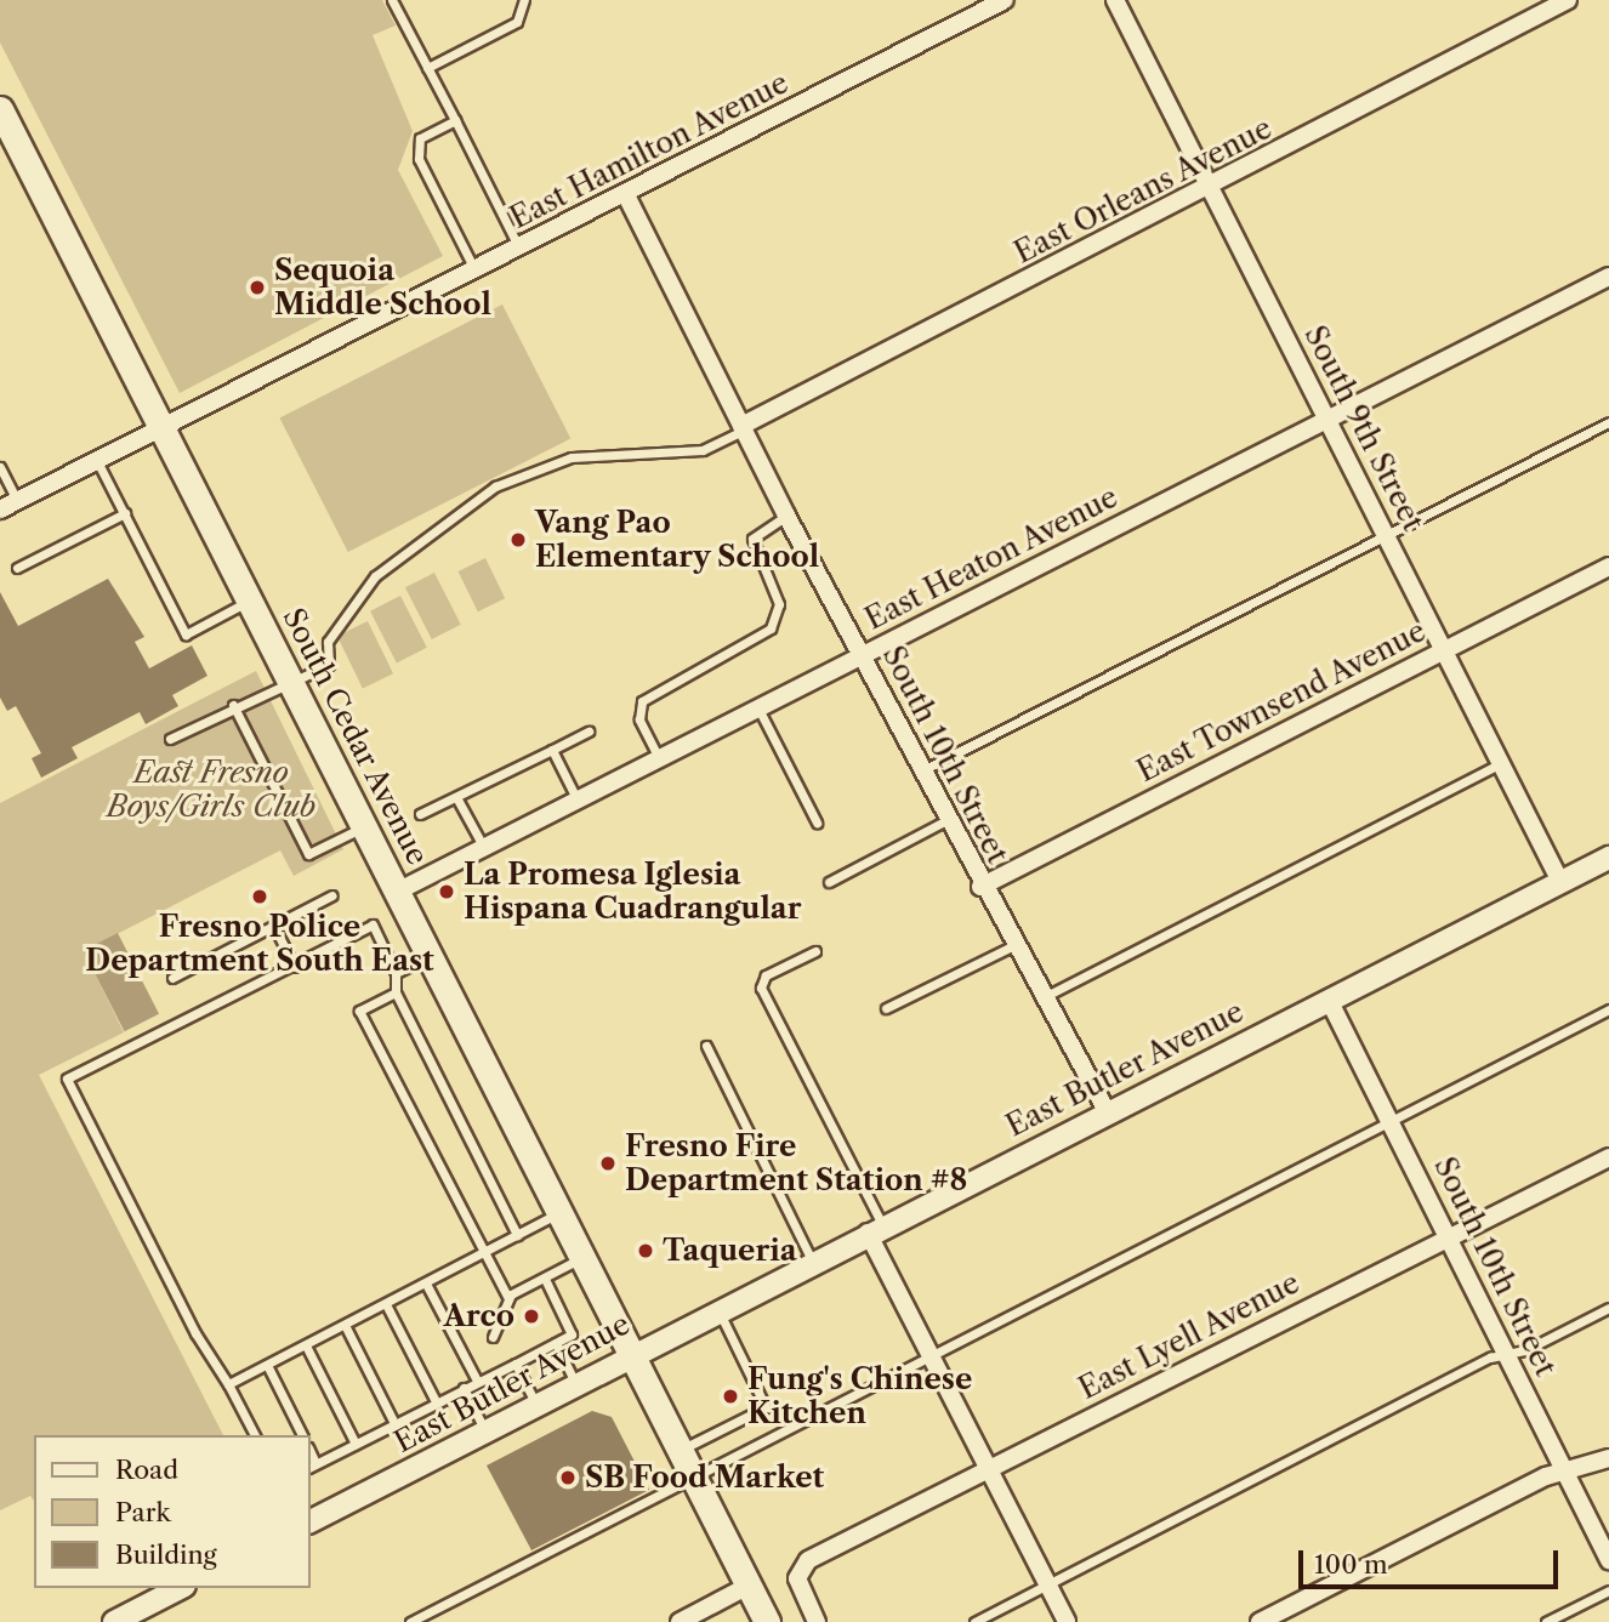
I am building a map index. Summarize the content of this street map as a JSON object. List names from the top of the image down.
{
  "streets": {
    "main road": ["South Cedar Avenue"],
    "street": [
      "East Hamilton Avenue",
      "East Orleans Avenue",
      "South 9th Street",
      "East Heaton Avenue",
      "East Townsend Avenue",
      "South 10th Street",
      "East Butler Avenue",
      "East Lyell Avenue"
    ]
  },
  "crossings": [
    ["East Hamilton Avenue", "South Cedar Avenue"],
    ["East Hamilton Avenue", "South 10th Street"],
    ["East Orleans Avenue", "South 9th Street"],
    ["East Orleans Avenue", "South 10th Street"],
    ["South 9th Street", "East Heaton Avenue"],
    ["South 9th Street", "East Townsend Avenue"],
    ["South 9th Street", "East Butler Avenue"],
    ["East Heaton Avenue", "South Cedar Avenue"],
    ["East Heaton Avenue", "South 10th Street"],
    ["East Townsend Avenue", "South 10th Street"],
    ["South Cedar Avenue", "East Butler Avenue"],
    ["South 10th Street", "East Butler Avenue"],
    ["South 10th Street", "East Lyell Avenue"]
  ],
  "parks": ["East Fresno Boys/Girls Club"],
  "places": [
    "Sequoia Middle School",
    "Vang Pao Elementary School",
    "La Promesa Iglesia Hispana Cuadrangular",
    "Fresno Police Department South East",
    "Fresno Fire Department Station #8",
    "Taqueria",
    "Arco",
    "Fung's Chinese Kitchen",
    "SB Food Market"
  ],
  "legend": ["Road", "Park", "Building"],
  "scale_bar": "100 m"
}
